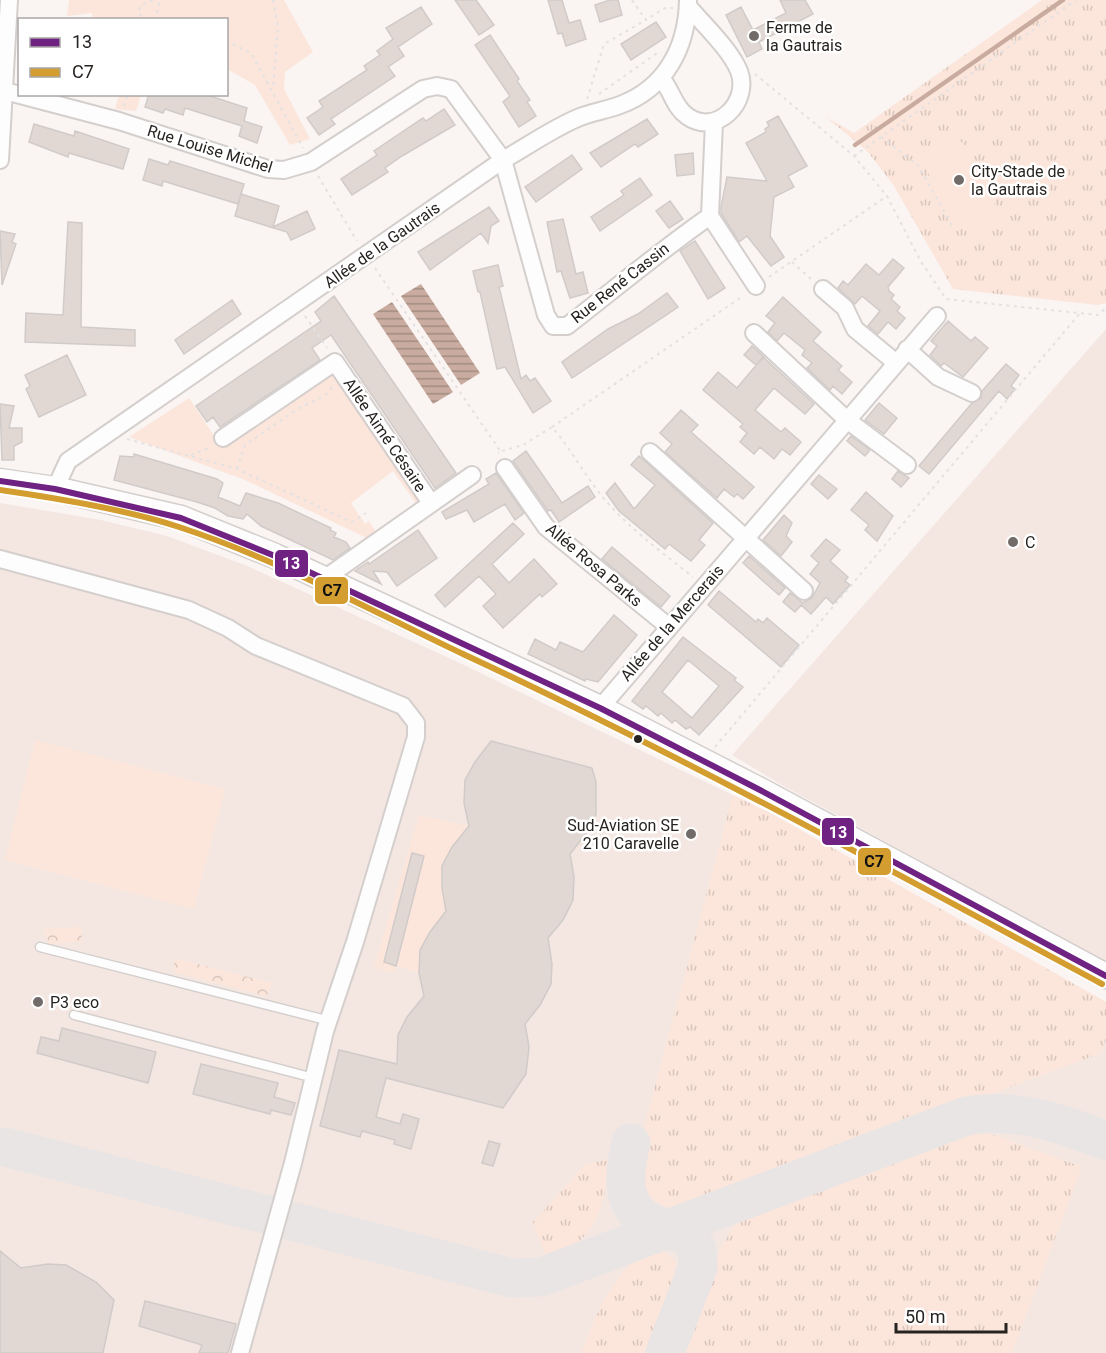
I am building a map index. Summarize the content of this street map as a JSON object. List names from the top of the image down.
{
  "streets": {
    "street": [
      "Rue Louise Michel",
      "Allée de la Gautrais",
      "Rue René Cassin",
      "Allée Aimé Césaire",
      "Allée Rosa Parks",
      "Allée de la Mercerais"
    ]
  },
  "crossings": [
    ["Rue Louise Michel", "Allée de la Gautrais"],
    ["Rue Louise Michel", "Rue René Cassin"],
    ["Allée de la Gautrais", "Rue René Cassin"],
    ["Allée Rosa Parks", "Allée de la Mercerais"]
  ],
  "places": [
    "Ferme de la Gautrais",
    "City-Stade de la Gautrais",
    "C",
    "Sud-Aviation SE 210 Caravelle",
    "P3 eco"
  ],
  "lines": ["transit line 13", "transit line C7"],
  "legend": ["13", "C7"],
  "scale_bar": "50 m"
}
